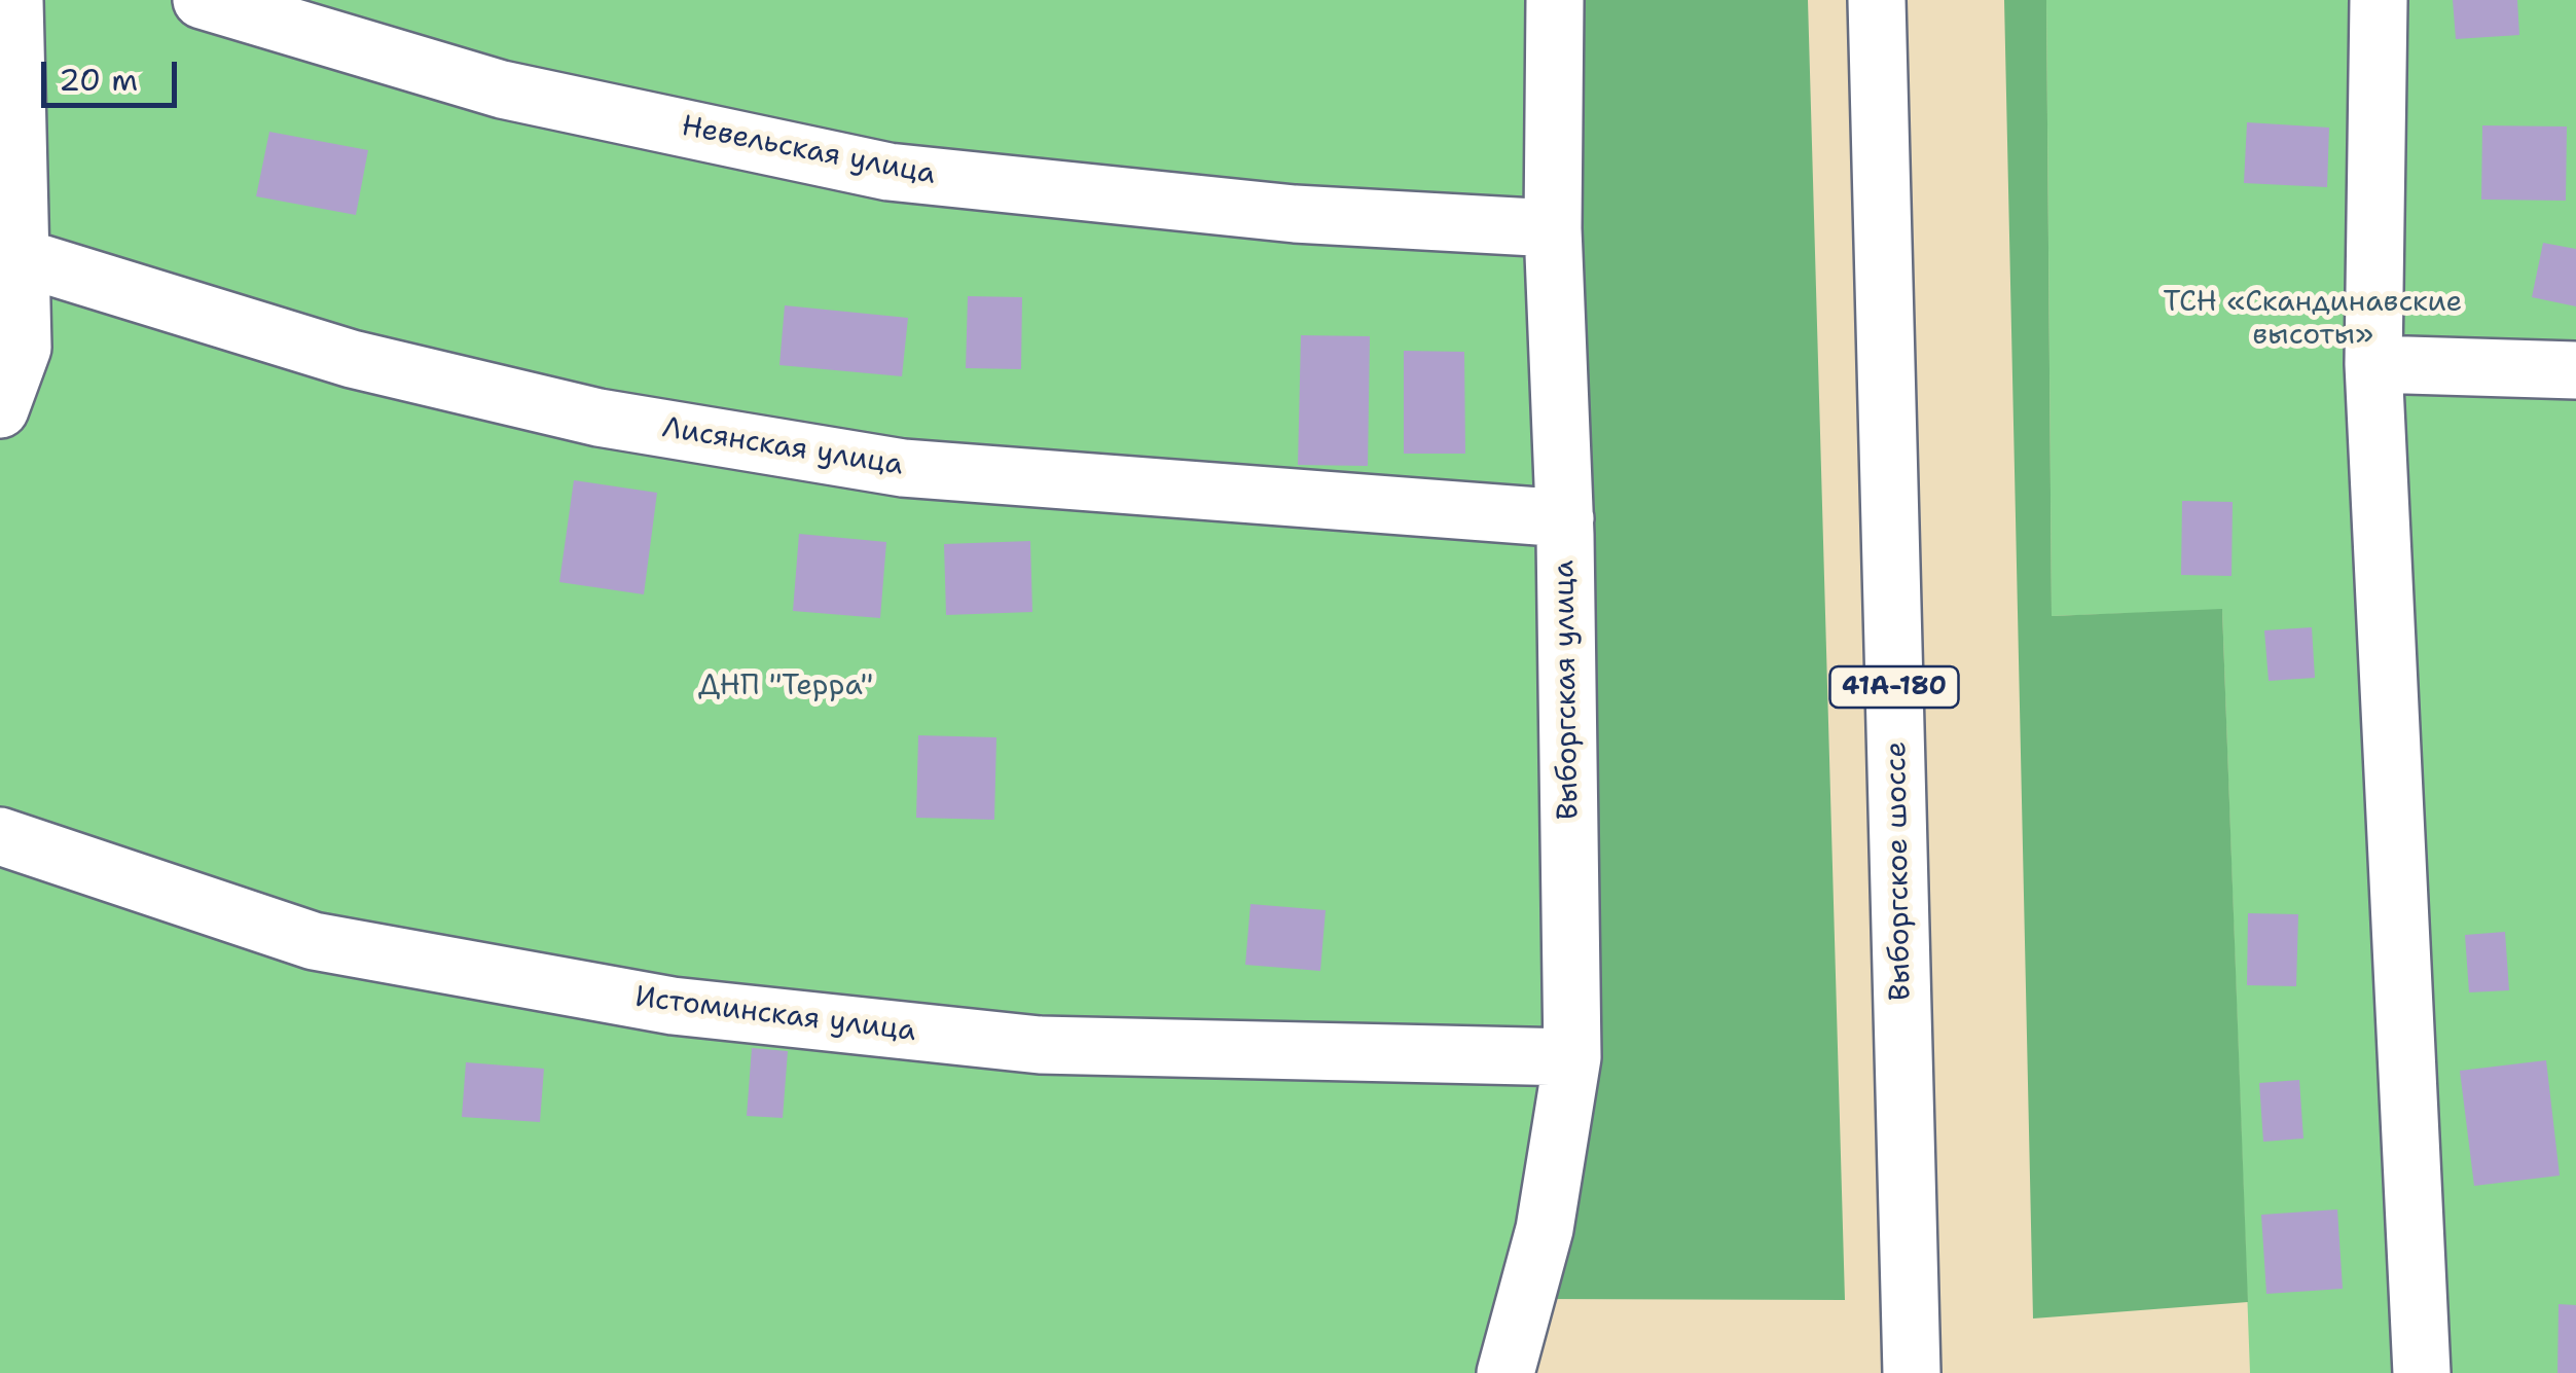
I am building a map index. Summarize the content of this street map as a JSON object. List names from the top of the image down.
{
  "streets": {
    "street": [
      "Невельская улица",
      "Лисянская улица",
      "41А-180",
      "Выборгская улица",
      "Выборгское шоссе",
      "Истоминская улица"
    ]
  },
  "crossings": [
    ["Невельская улица", "Выборгская улица"],
    ["Лисянская улица", "Выборгская улица"],
    ["Выборгская улица", "Истоминская улица"]
  ],
  "parks": ["ТСН «Скандинавские высоты»", "ДНП \"Терра\""],
  "scale_bar": "20 m"
}
